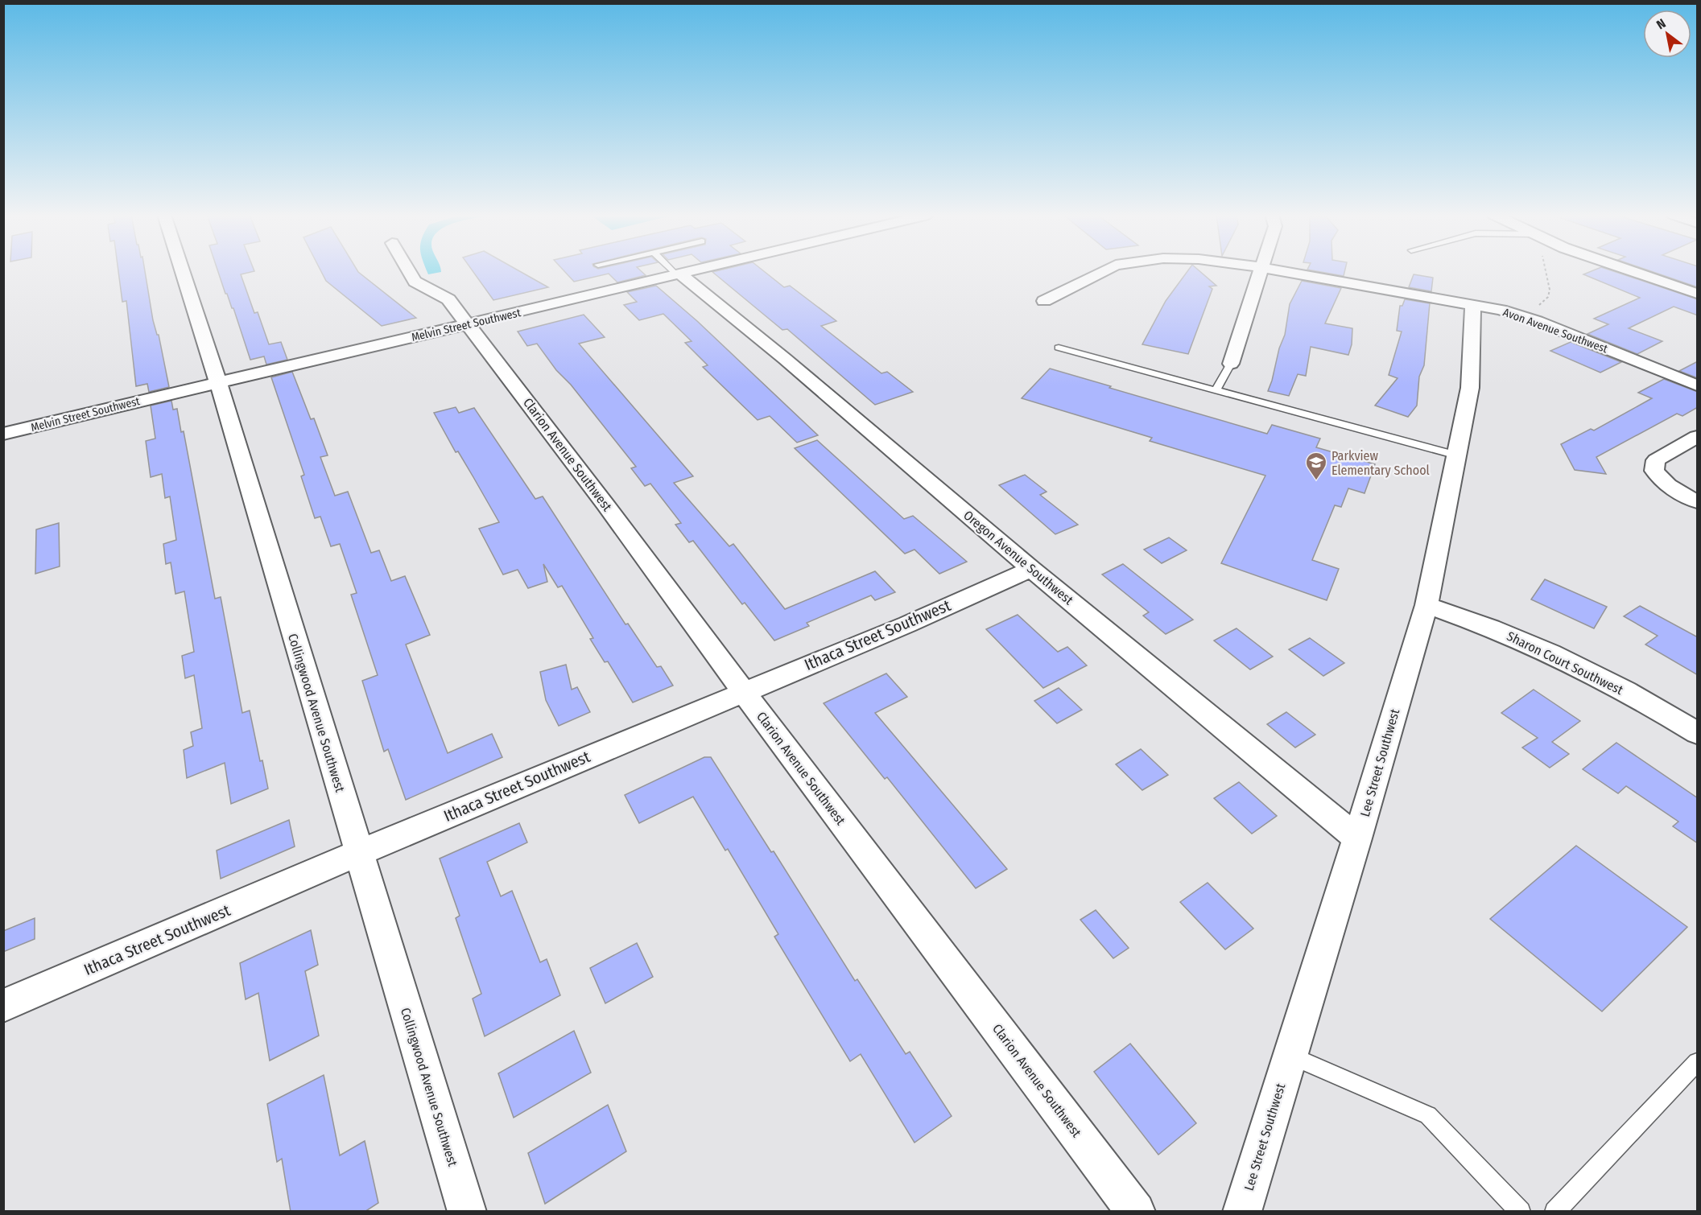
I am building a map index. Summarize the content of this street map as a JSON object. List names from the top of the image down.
{
  "streets": {
    "street": [
      "Melvin Street Southwest",
      "Avon Avenue Southwest",
      "Clarion Avenue Southwest",
      "Oregon Avenue Southwest",
      "Ithaca Street Southwest",
      "Sharon Court Southwest",
      "Collingwood Avenue Southwest",
      "Lee Street Southwest"
    ]
  },
  "crossings": [
    ["Melvin Street Southwest", "Clarion Avenue Southwest"],
    ["Melvin Street Southwest", "Oregon Avenue Southwest"],
    ["Melvin Street Southwest", "Collingwood Avenue Southwest"],
    ["Avon Avenue Southwest", "Lee Street Southwest"],
    ["Clarion Avenue Southwest", "Ithaca Street Southwest"],
    ["Oregon Avenue Southwest", "Ithaca Street Southwest"],
    ["Oregon Avenue Southwest", "Lee Street Southwest"],
    ["Ithaca Street Southwest", "Collingwood Avenue Southwest"],
    ["Sharon Court Southwest", "Lee Street Southwest"]
  ],
  "places": {
    "school or university": ["Parkview Elementary School"]
  },
  "north": "top left"
}
